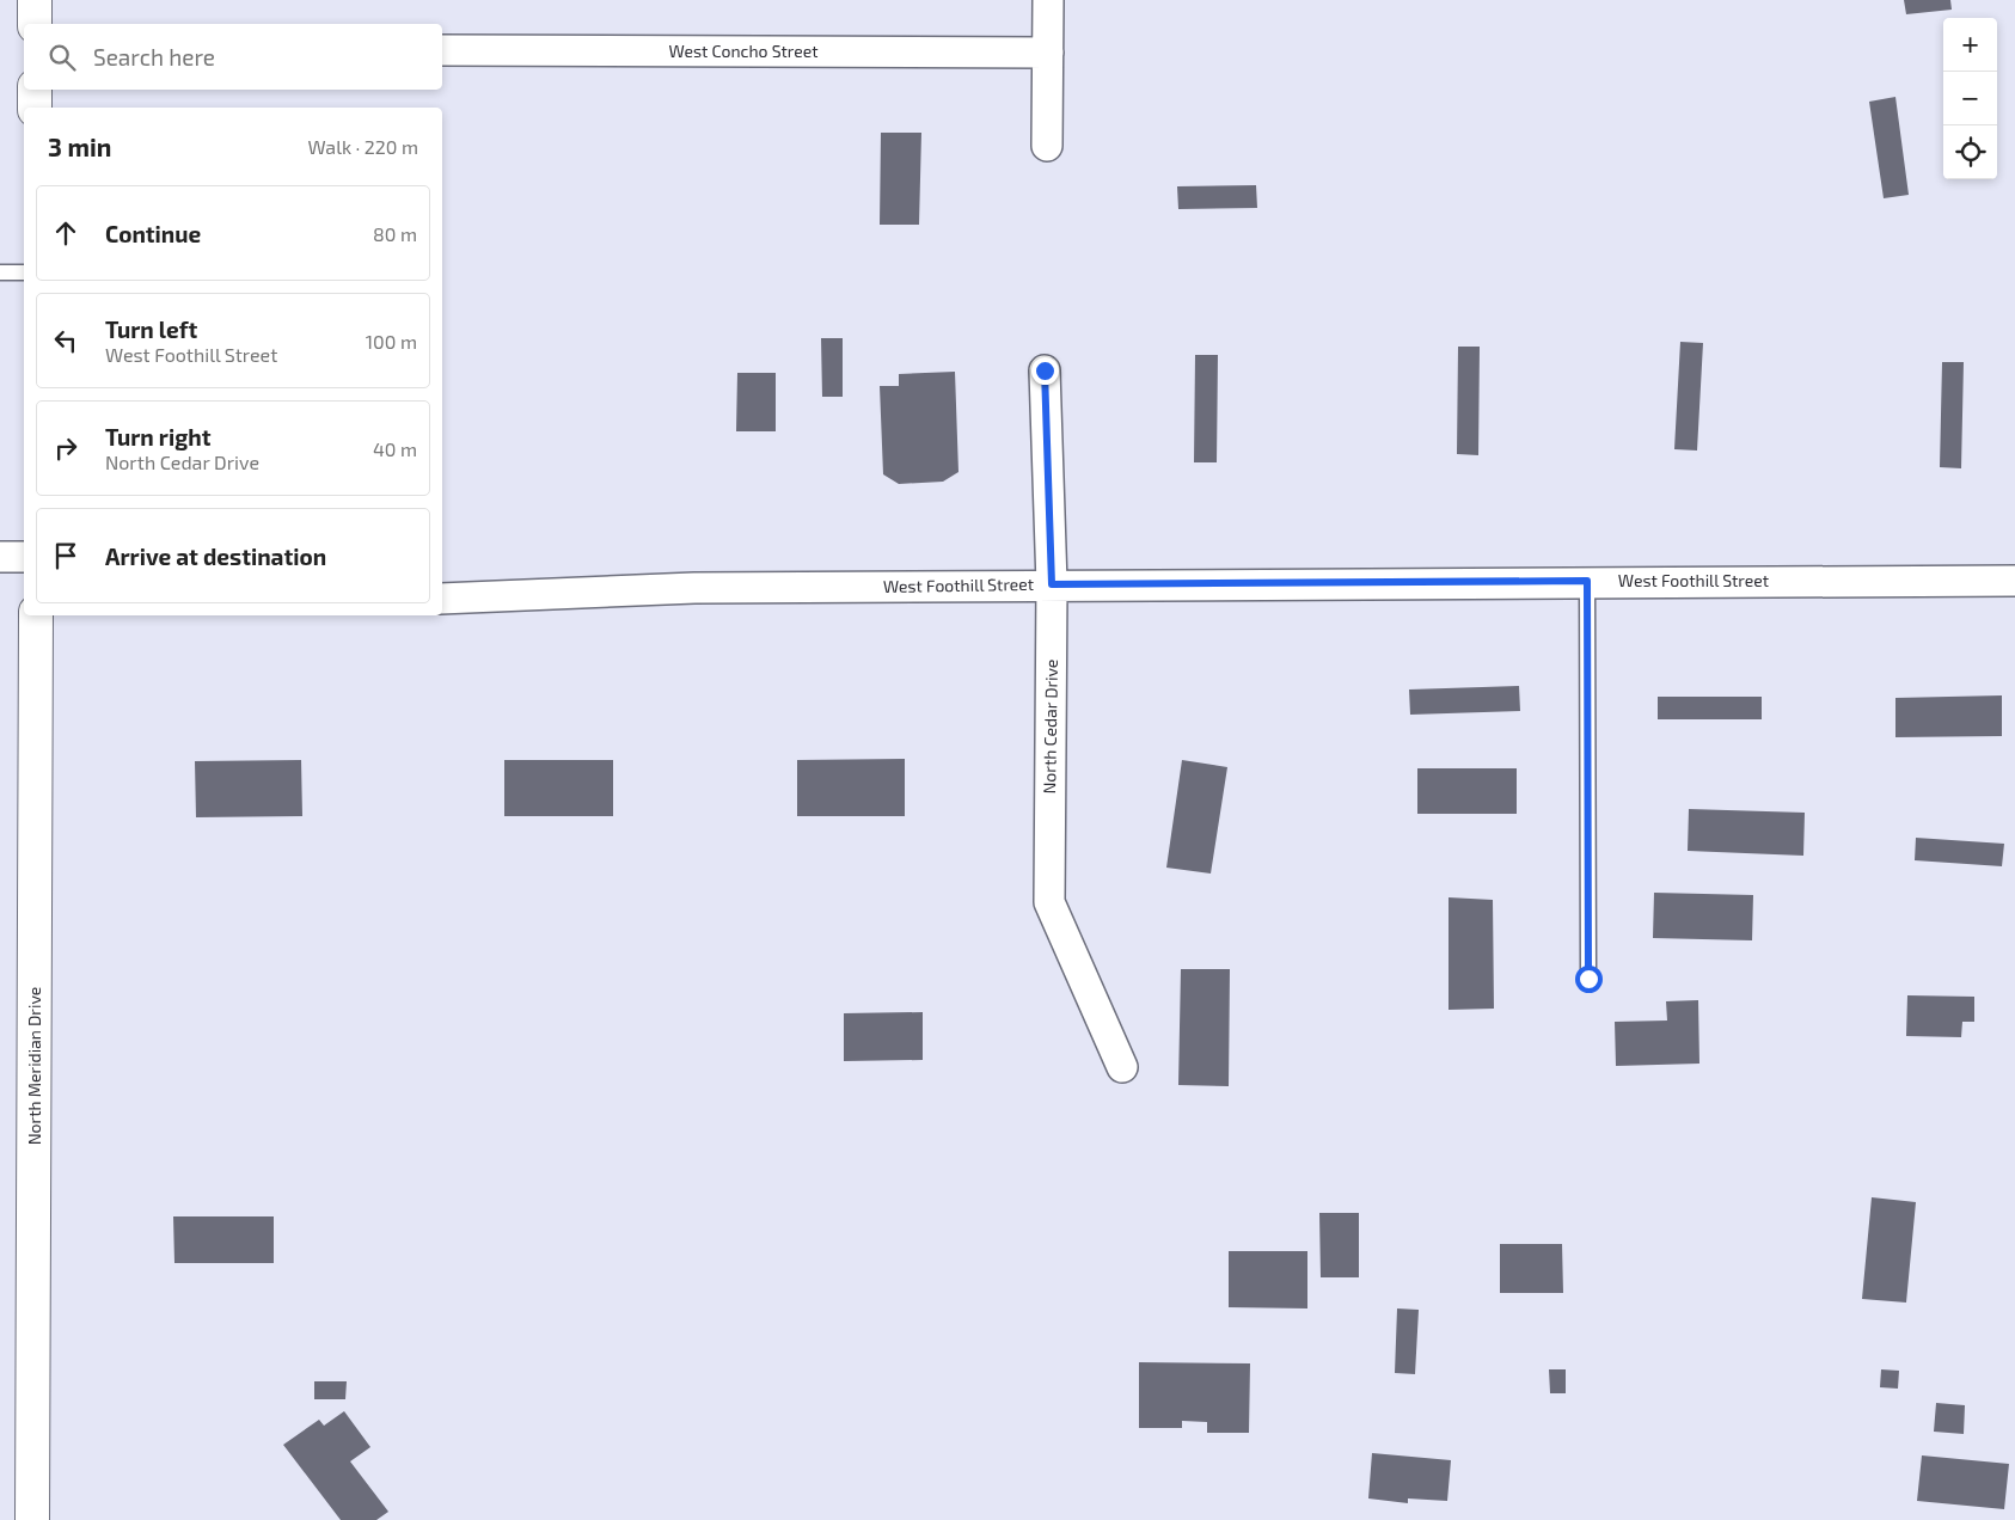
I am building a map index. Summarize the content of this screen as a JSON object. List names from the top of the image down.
{
  "streets": {
    "street": [
      "West Concho Street",
      "West Foothill Street",
      "North Cedar Drive",
      "North Meridian Drive"
    ]
  },
  "crossings": [
    ["West Foothill Street", "North Cedar Drive"]
  ],
  "page": {
    "map_buttons": ["+", "−"],
    "search": "Search here",
    "heading": ["3 min", "Walk · 220 m"],
    "list": [
      ["Continue", "80 m"],
      ["Turn left", "West Foothill Street", "100 m"],
      ["Turn right", "North Cedar Drive", "40 m"],
      "Arrive at destination"
    ]
  }
}
